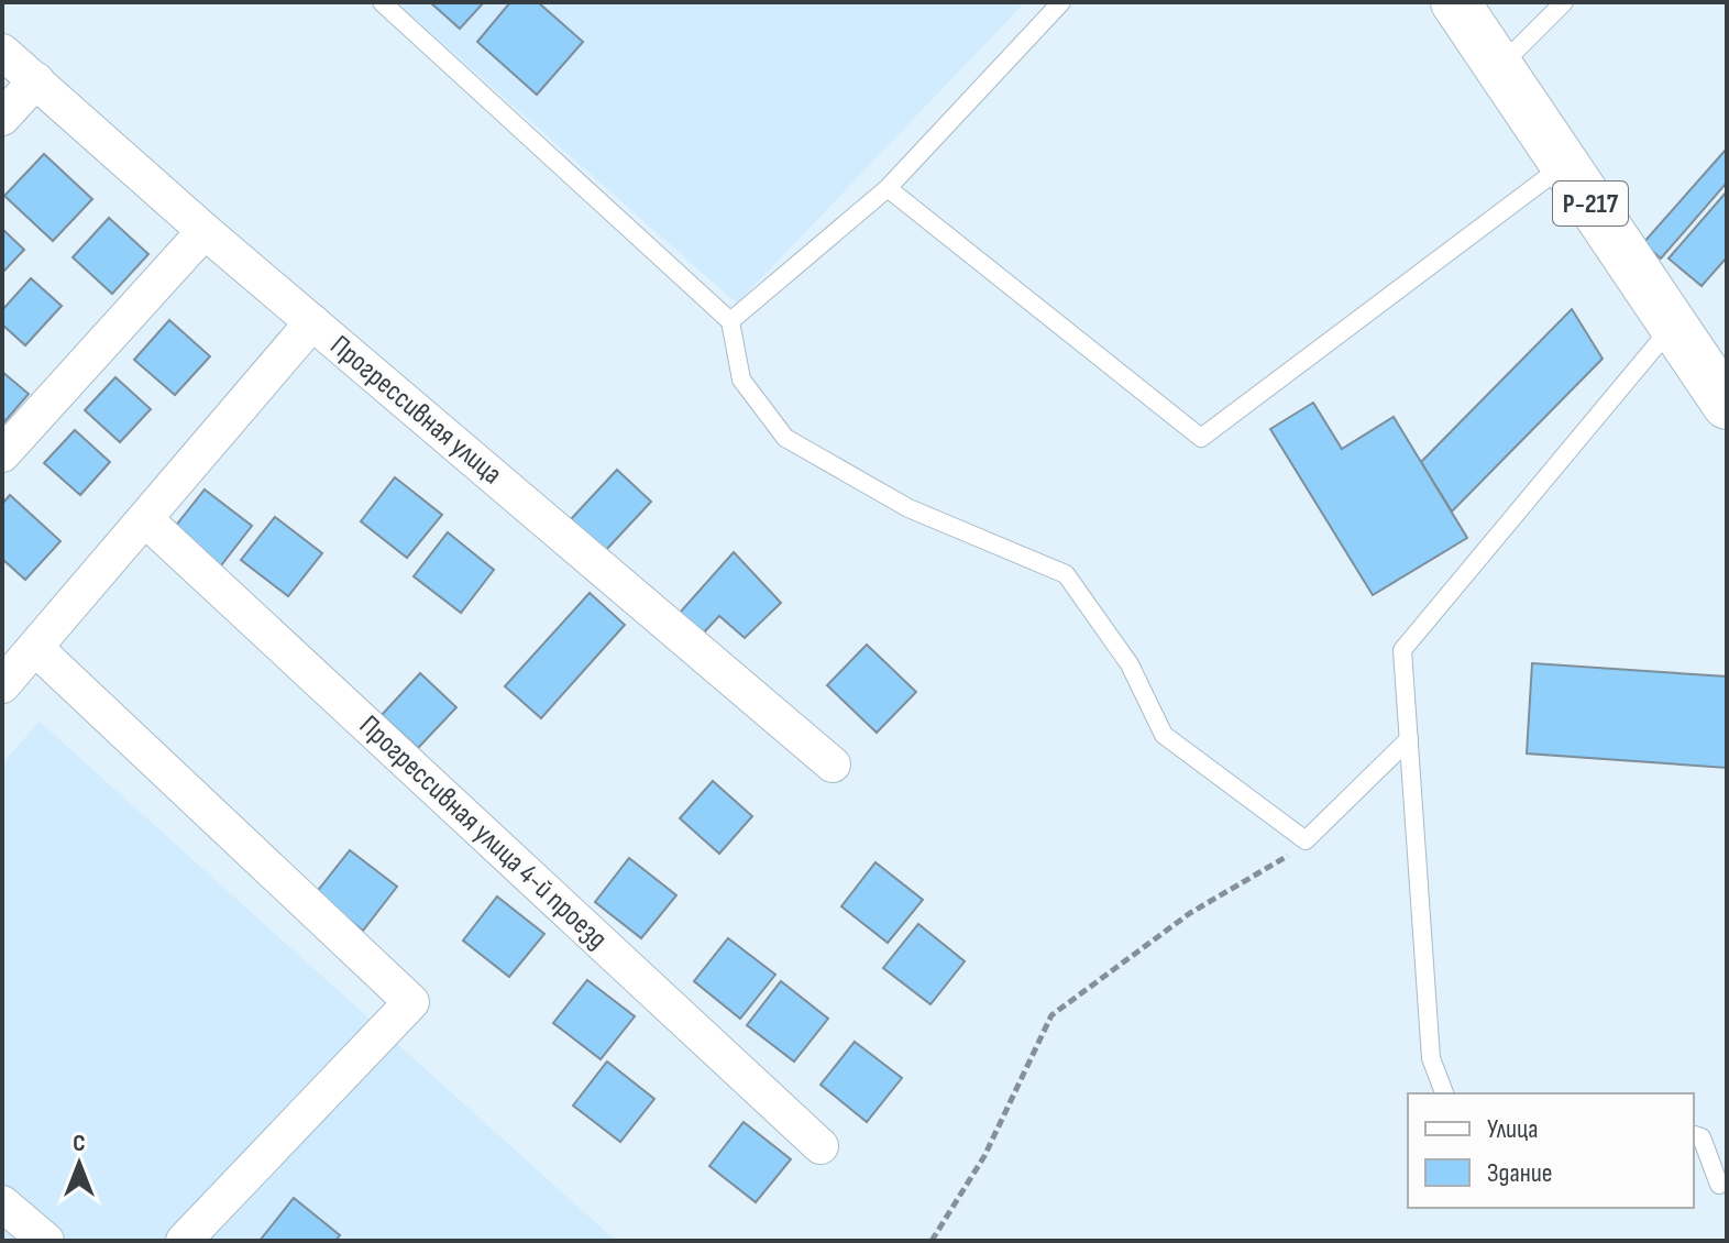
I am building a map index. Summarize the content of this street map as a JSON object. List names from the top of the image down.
{
  "streets": {
    "highway": ["Р-217"],
    "street": ["Прогрессивная улица", "Прогрессивная улица 4-й проезд"]
  },
  "legend": ["Улица", "Здание"],
  "north": "top"
}
